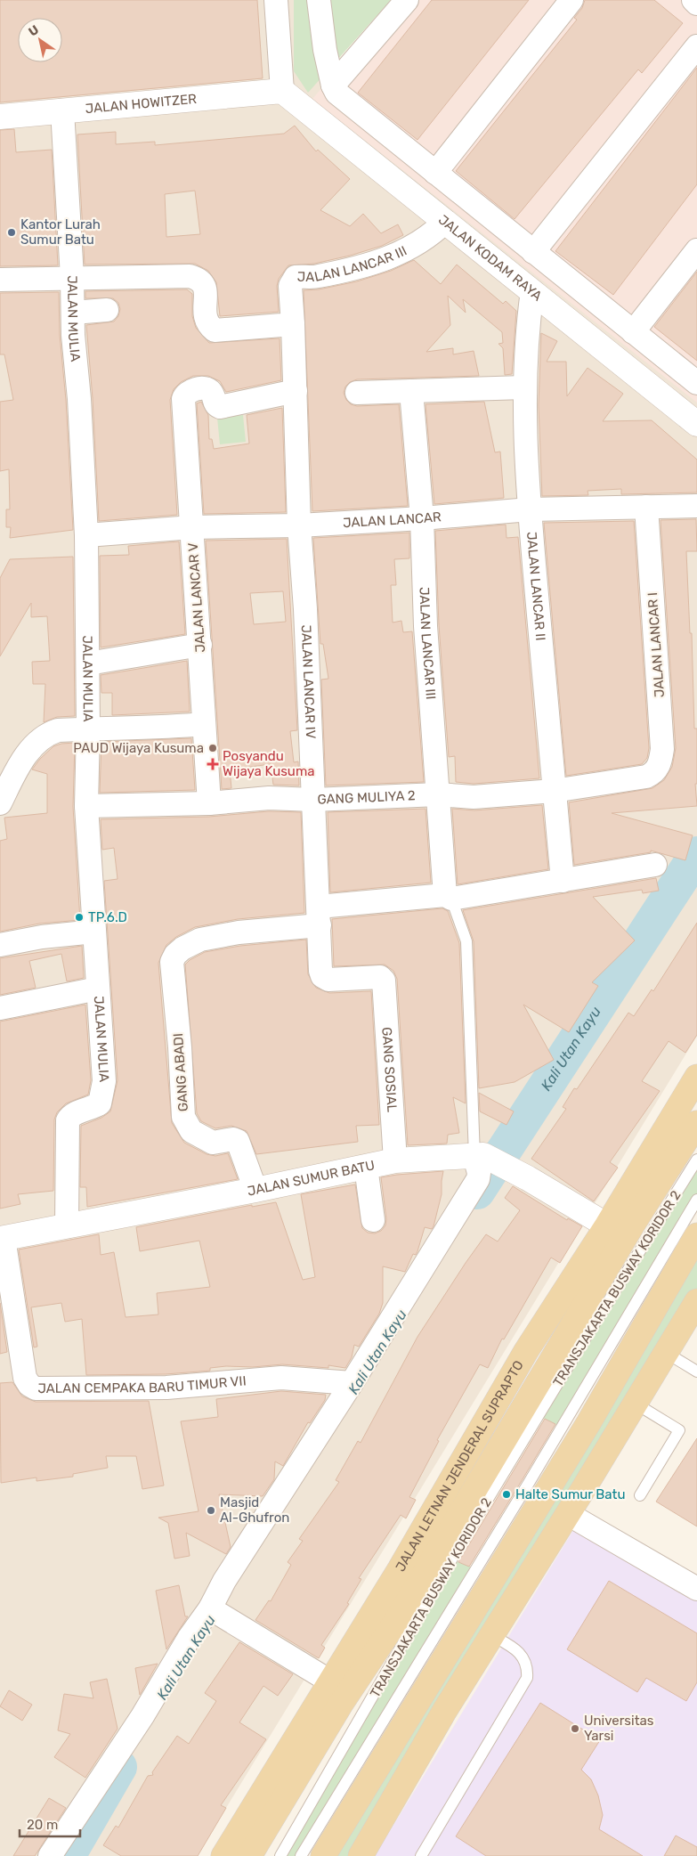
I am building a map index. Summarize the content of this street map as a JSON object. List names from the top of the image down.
{
  "streets": {
    "main road": ["JALAN LETNAN JENDERAL SUPRAPTO"],
    "street": [
      "JALAN HOWITZER",
      "JALAN KODAM RAYA",
      "JALAN LANCAR III",
      "JALAN MULIA",
      "JALAN LANCAR",
      "JALAN LANCAR II",
      "JALAN LANCAR V",
      "JALAN LANCAR I",
      "JALAN LANCAR IV",
      "GANG MULIYA 2",
      "GANG SOSIAL",
      "GANG ABADI",
      "JALAN SUMUR BATU",
      "JALAN CEMPAKA BARU TIMUR VII"
    ],
    "lane": ["TRANSJAKARTA BUSWAY KORIDOR 2"]
  },
  "crossings": [
    ["JALAN HOWITZER", "JALAN KODAM RAYA"],
    ["JALAN HOWITZER", "JALAN MULIA"],
    ["JALAN KODAM RAYA", "JALAN LANCAR III"],
    ["JALAN KODAM RAYA", "JALAN LANCAR II"],
    ["JALAN LANCAR III", "JALAN LANCAR"],
    ["JALAN LANCAR III", "JALAN LANCAR IV"],
    ["JALAN LANCAR III", "GANG MULIYA 2"],
    ["JALAN MULIA", "JALAN LANCAR"],
    ["JALAN MULIA", "GANG MULIYA 2"],
    ["JALAN MULIA", "JALAN SUMUR BATU"],
    ["JALAN LANCAR", "JALAN LANCAR II"],
    ["JALAN LANCAR", "JALAN LANCAR V"],
    ["JALAN LANCAR", "JALAN LANCAR I"],
    ["JALAN LANCAR", "JALAN LANCAR IV"],
    ["JALAN LANCAR II", "GANG MULIYA 2"],
    ["JALAN LANCAR V", "JALAN LANCAR IV"],
    ["JALAN LANCAR V", "GANG MULIYA 2"],
    ["JALAN LANCAR I", "GANG MULIYA 2"],
    ["JALAN LANCAR IV", "GANG MULIYA 2"],
    ["JALAN LANCAR IV", "GANG SOSIAL"],
    ["JALAN LANCAR IV", "GANG ABADI"],
    ["GANG SOSIAL", "JALAN SUMUR BATU"],
    ["GANG ABADI", "JALAN SUMUR BATU"],
    ["JALAN SUMUR BATU", "JALAN CEMPAKA BARU TIMUR VII"]
  ],
  "water": ["Kali Utan Kayu"],
  "places": {
    "other": [
      "Kantor Lurah Sumur Batu",
      "PAUD Wijaya Kusuma",
      "TP.6.D",
      "Halte Sumur Batu",
      "Masjid Al-Ghufron",
      "Universitas Yarsi"
    ],
    "health": ["Posyandu Wijaya Kusuma"]
  },
  "scale_bar": "20 m",
  "north": "top left"
}
